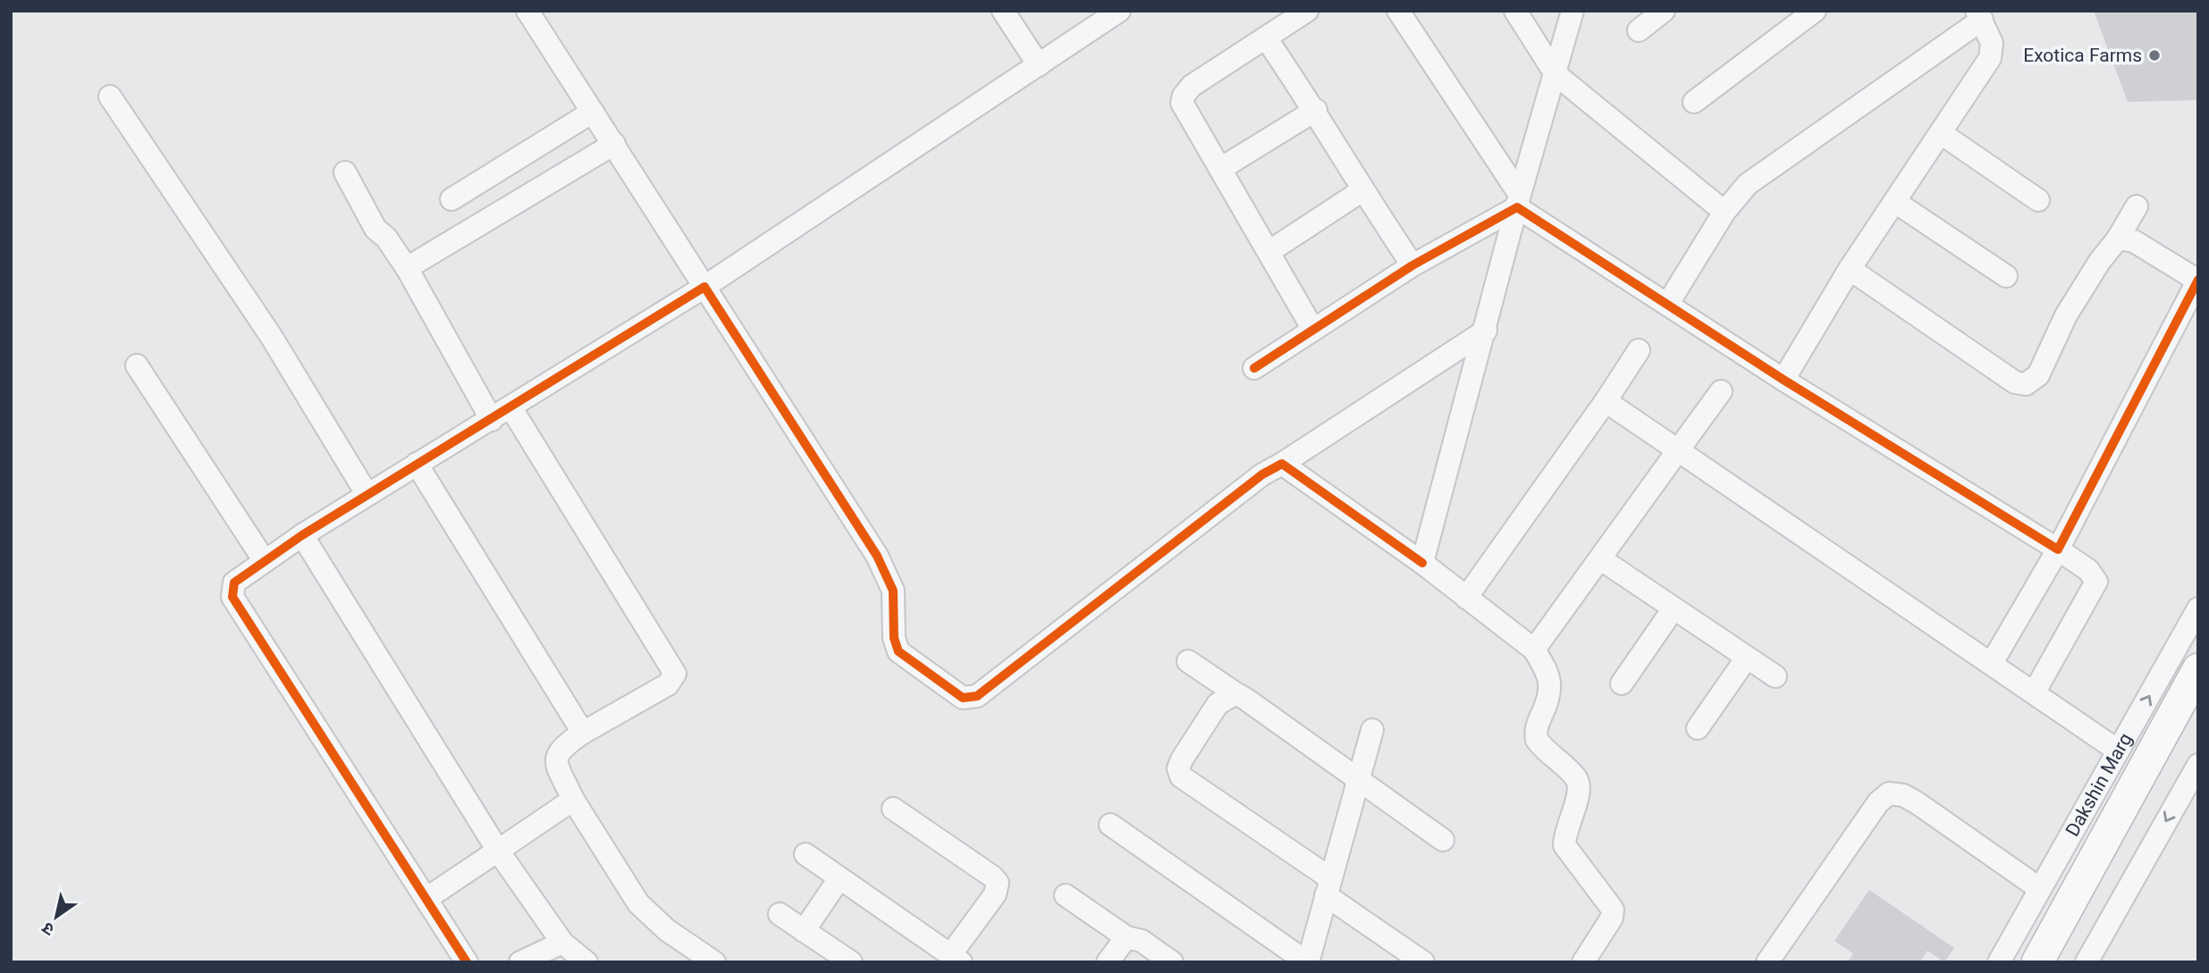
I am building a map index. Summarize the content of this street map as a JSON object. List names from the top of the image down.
{
  "streets": {
    "street": ["Dakshin Marg"]
  },
  "places": ["Exotica Farms"],
  "north": "bottom left"
}
